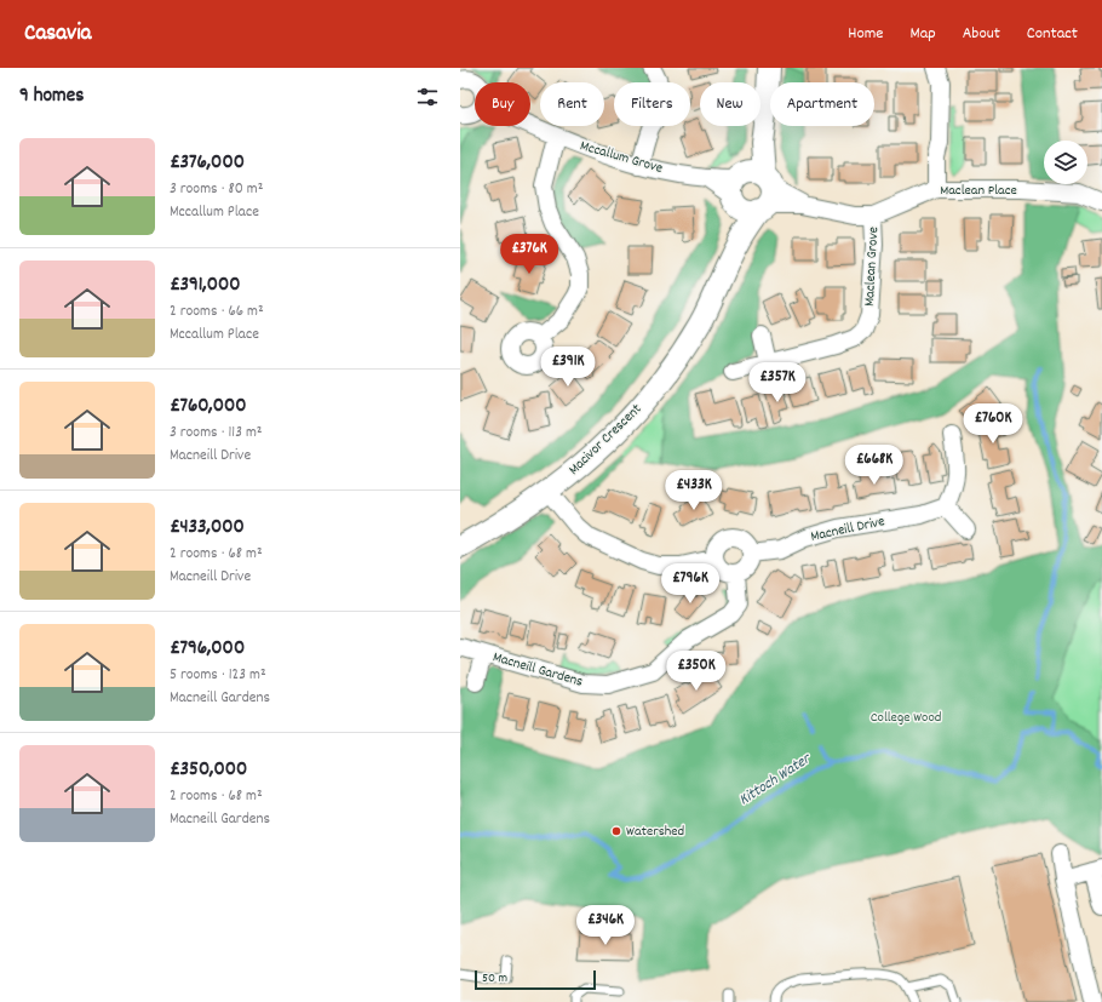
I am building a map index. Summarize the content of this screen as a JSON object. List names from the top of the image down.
{
  "streets": {
    "street": [
      "Mccallum Grove",
      "Maclean Place",
      "Maclean Grove",
      "Macivor Crescent",
      "Macneill Drive",
      "Macneill Gardens"
    ]
  },
  "crossings": [
    ["Mccallum Grove", "Maclean Place"],
    ["Mccallum Grove", "Macivor Crescent"],
    ["Maclean Place", "Maclean Grove"],
    ["Maclean Place", "Macivor Crescent"],
    ["Macneill Drive", "Macneill Gardens"]
  ],
  "water": ["Kittoch Water"],
  "parks": ["College Wood"],
  "places": ["Watershed"],
  "scale_bar": "50 m",
  "page": {
    "header": "Casavia",
    "nav": [
      "Home",
      "Map",
      "About",
      "Contact"
    ],
    "heading": "9 homes",
    "chip": [
      "Buy",
      "Rent",
      "Filters",
      "New",
      "Apartment"
    ],
    "list": [
      {
        "name": "£376,000",
        "note": "3 rooms · 80 m² · Mccallum Place"
      },
      {
        "name": "£391,000",
        "note": "2 rooms · 66 m² · Mccallum Place"
      },
      {
        "name": "£760,000",
        "note": "3 rooms · 113 m² · Macneill Drive"
      },
      {
        "name": "£433,000",
        "note": "2 rooms · 68 m² · Macneill Drive"
      },
      {
        "name": "£796,000",
        "note": "5 rooms · 123 m² · Macneill Gardens"
      },
      {
        "name": "£350,000",
        "note": "2 rooms · 68 m² · Macneill Gardens"
      }
    ],
    "price": [
      "£376K",
      "£391K",
      "£357K",
      "£760K",
      "£668K",
      "£433K",
      "£796K",
      "£350K",
      "£346K"
    ],
    "scale": "50 m"
  }
}
